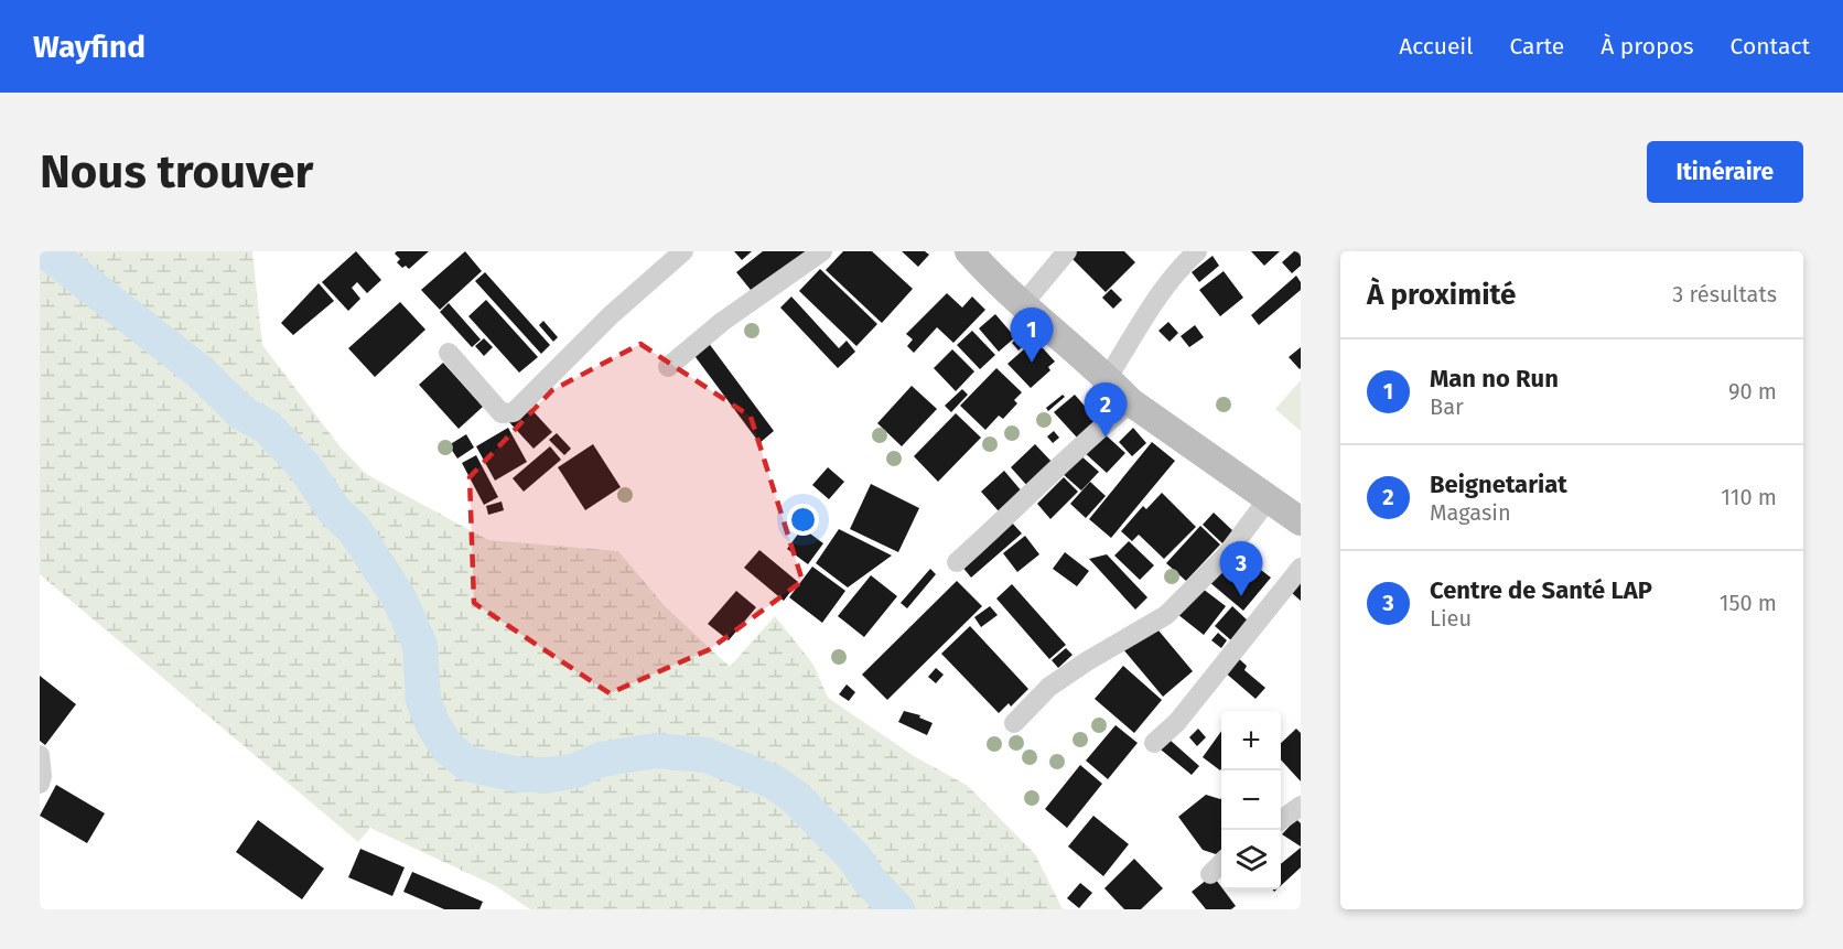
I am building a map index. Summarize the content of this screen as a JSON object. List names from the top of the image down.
{
  "page": {
    "header": "Wayfind",
    "nav": [
      "Accueil",
      "Carte",
      "À propos",
      "Contact"
    ],
    "buttons": "Itinéraire",
    "title": "Nous trouver",
    "heading": ["À proximité", "3 résultats"],
    "pins": ["1", "2", "3"],
    "list": [
      {
        "mark": "1",
        "name": "Man no Run",
        "note": "Bar",
        "value": "90 m"
      },
      {
        "mark": "2",
        "name": "Beignetariat",
        "note": "Magasin",
        "value": "110 m"
      },
      {
        "mark": "3",
        "name": "Centre de Santé LAP",
        "note": "Lieu",
        "value": "150 m"
      }
    ],
    "map_buttons": ["+", "−"]
  }
}
